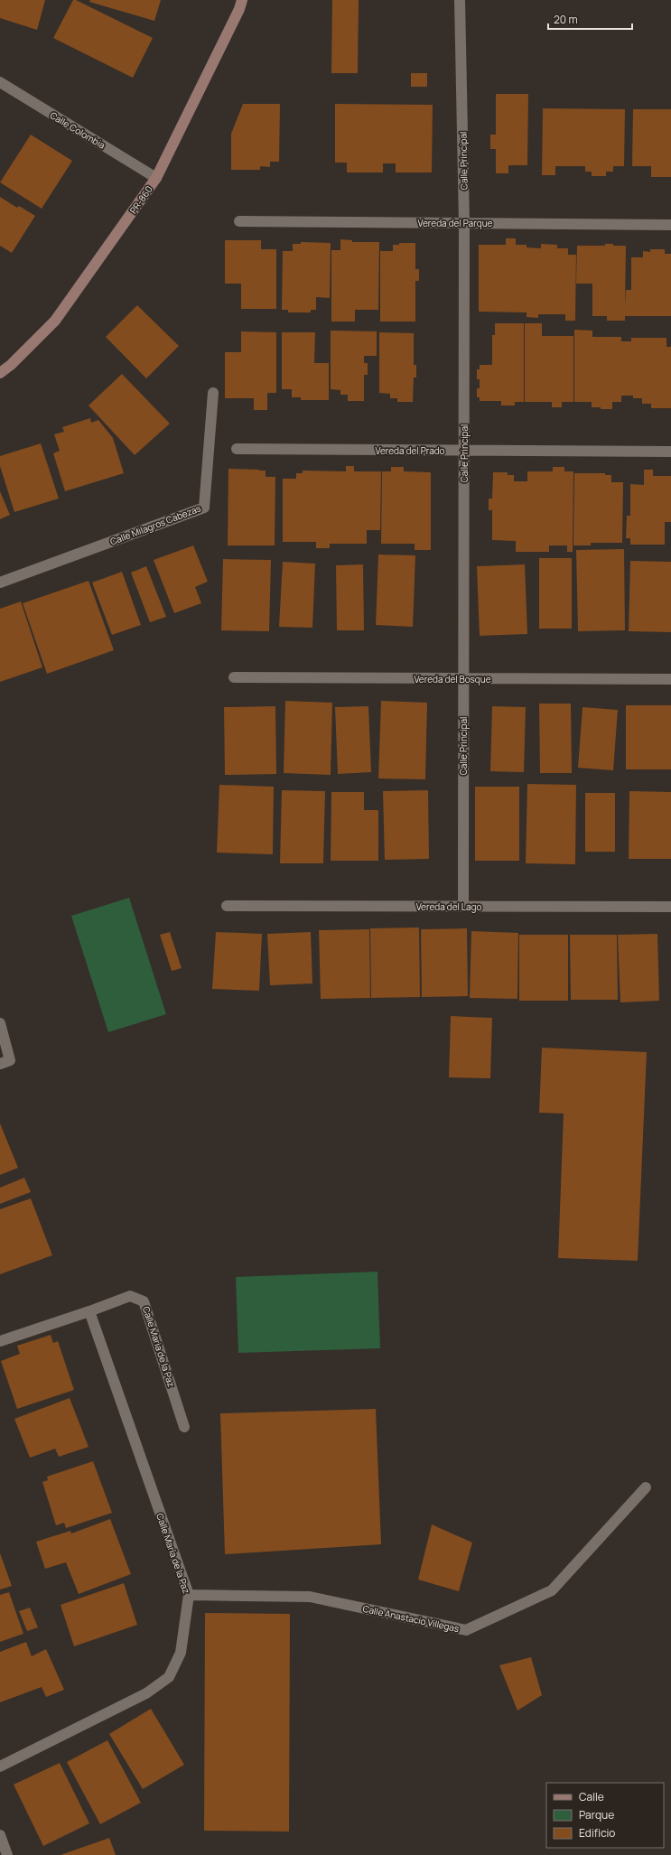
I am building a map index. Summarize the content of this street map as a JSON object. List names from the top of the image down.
{
  "streets": {
    "street": [
      "Calle Colombia",
      "Calle Principal",
      "PR-860",
      "Vereda del Parque",
      "Vereda del Prado",
      "Calle Milagros Cabezas",
      "Vereda del Bosque",
      "Vereda del Lago",
      "Calle Maria de la Paz",
      "Calle María de la Paz",
      "Calle Anastacio Villegas"
    ]
  },
  "crossings": [
    ["Calle Colombia", "PR-860"],
    ["Calle Principal", "Vereda del Parque"],
    ["Calle Principal", "Vereda del Prado"],
    ["Calle Principal", "Vereda del Bosque"],
    ["Calle Principal", "Vereda del Lago"],
    ["Calle Maria de la Paz", "Calle María de la Paz"],
    ["Calle María de la Paz", "Calle Anastacio Villegas"]
  ],
  "legend": ["Calle", "Parque", "Edificio"],
  "scale_bar": "20 m"
}
